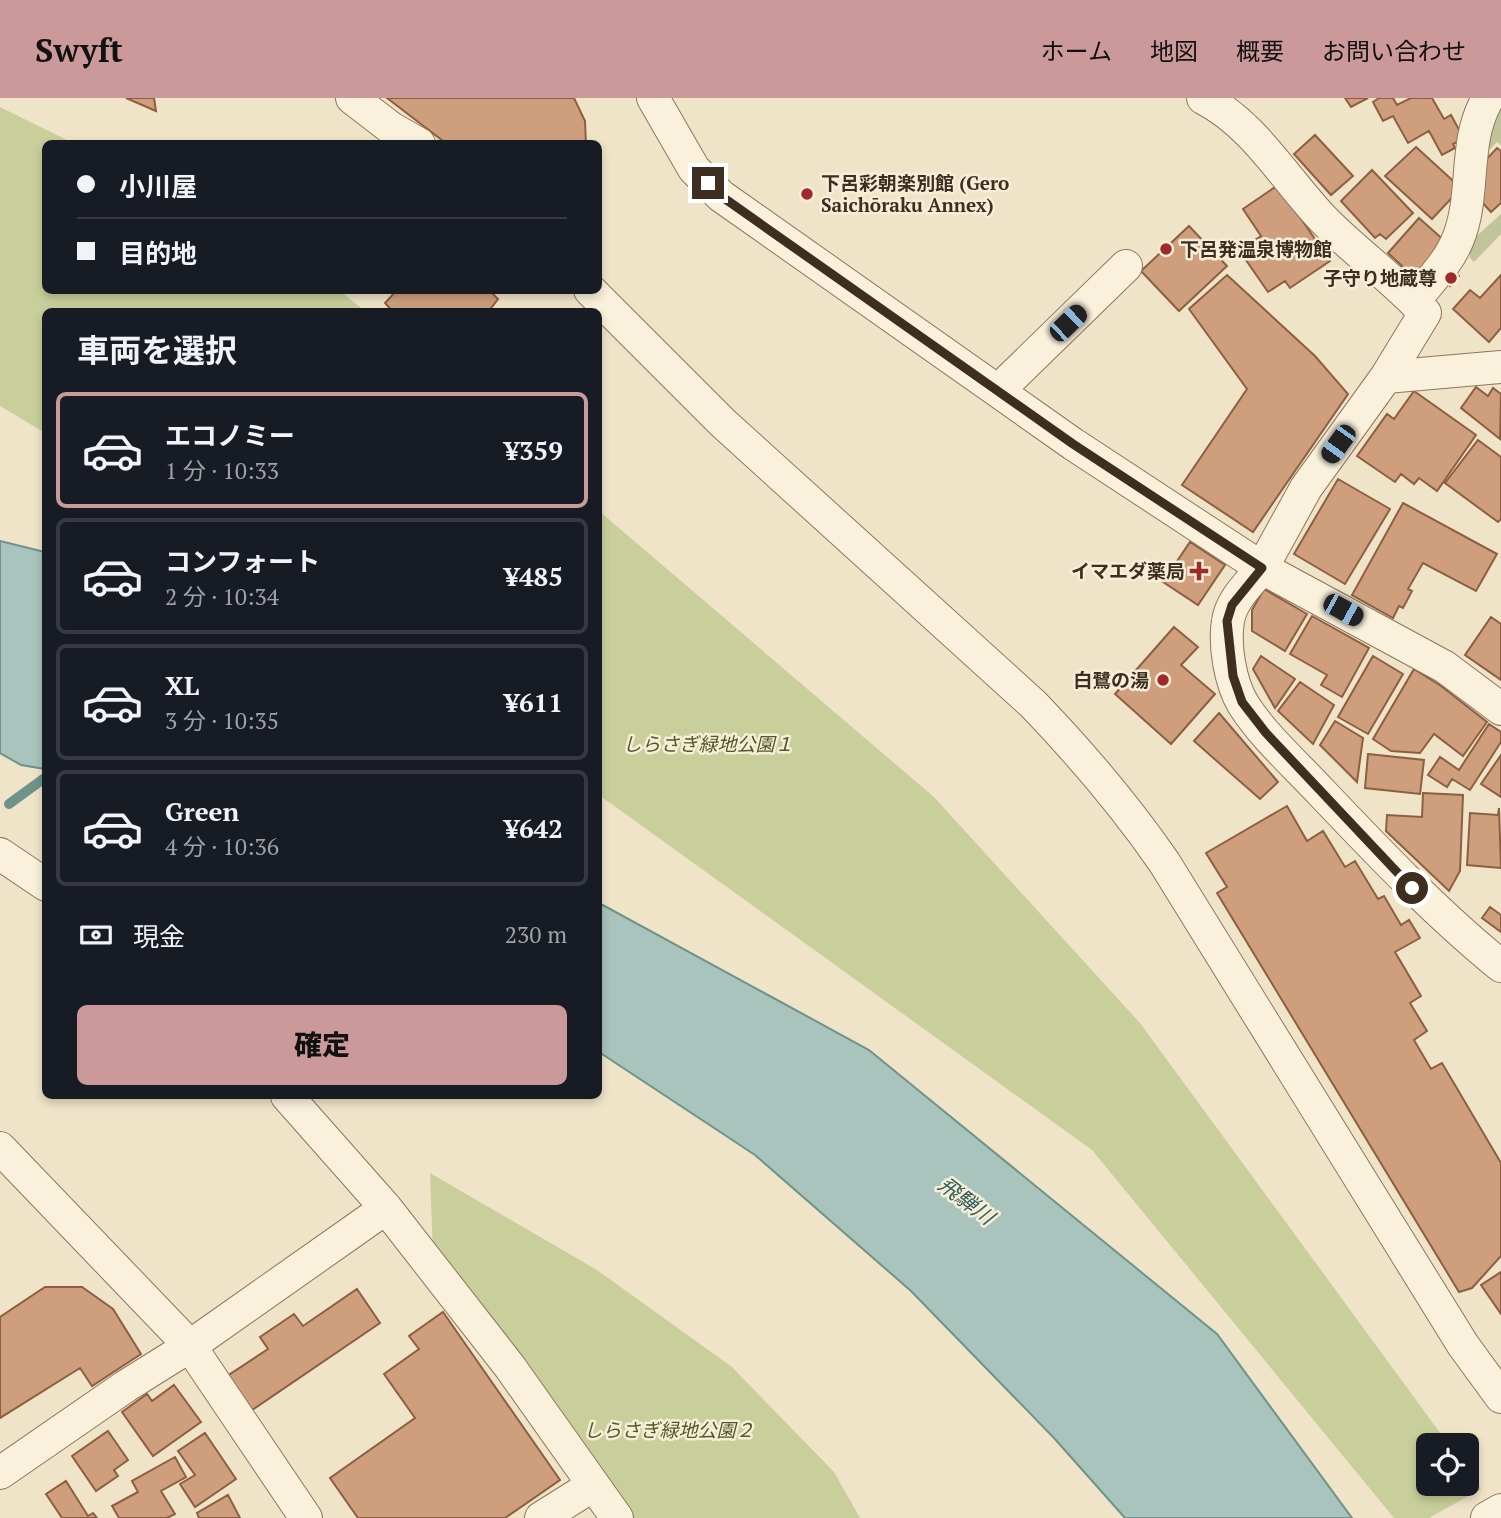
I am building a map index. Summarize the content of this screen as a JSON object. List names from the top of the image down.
{
  "water": ["飛騨川"],
  "parks": ["しらさぎ緑地公園１", "しらさぎ緑地公園２"],
  "places": {
    "other": [
      "下呂彩朝楽別館 (Gero Saichōraku Annex)",
      "下呂発温泉博物館",
      "子守り地蔵尊",
      "白鷺の湯"
    ],
    "health": ["イマエダ薬局"]
  },
  "page": {
    "header": "Swyft",
    "nav": [
      "ホーム",
      "地図",
      "概要",
      "お問い合わせ"
    ],
    "banner": ["小川屋", "目的地"],
    "heading": "車両を選択",
    "list": [
      {
        "name": "エコノミー",
        "note": "1 分 · 10:33",
        "value": "¥359"
      },
      {
        "name": "コンフォート",
        "note": "2 分 · 10:34",
        "value": "¥485"
      },
      {
        "name": "XL",
        "note": "3 分 · 10:35",
        "value": "¥611"
      },
      {
        "name": "Green",
        "note": "4 分 · 10:36",
        "value": "¥642"
      }
    ],
    "pay": ["現金", "230 m"],
    "buttons": "確定"
  }
}
